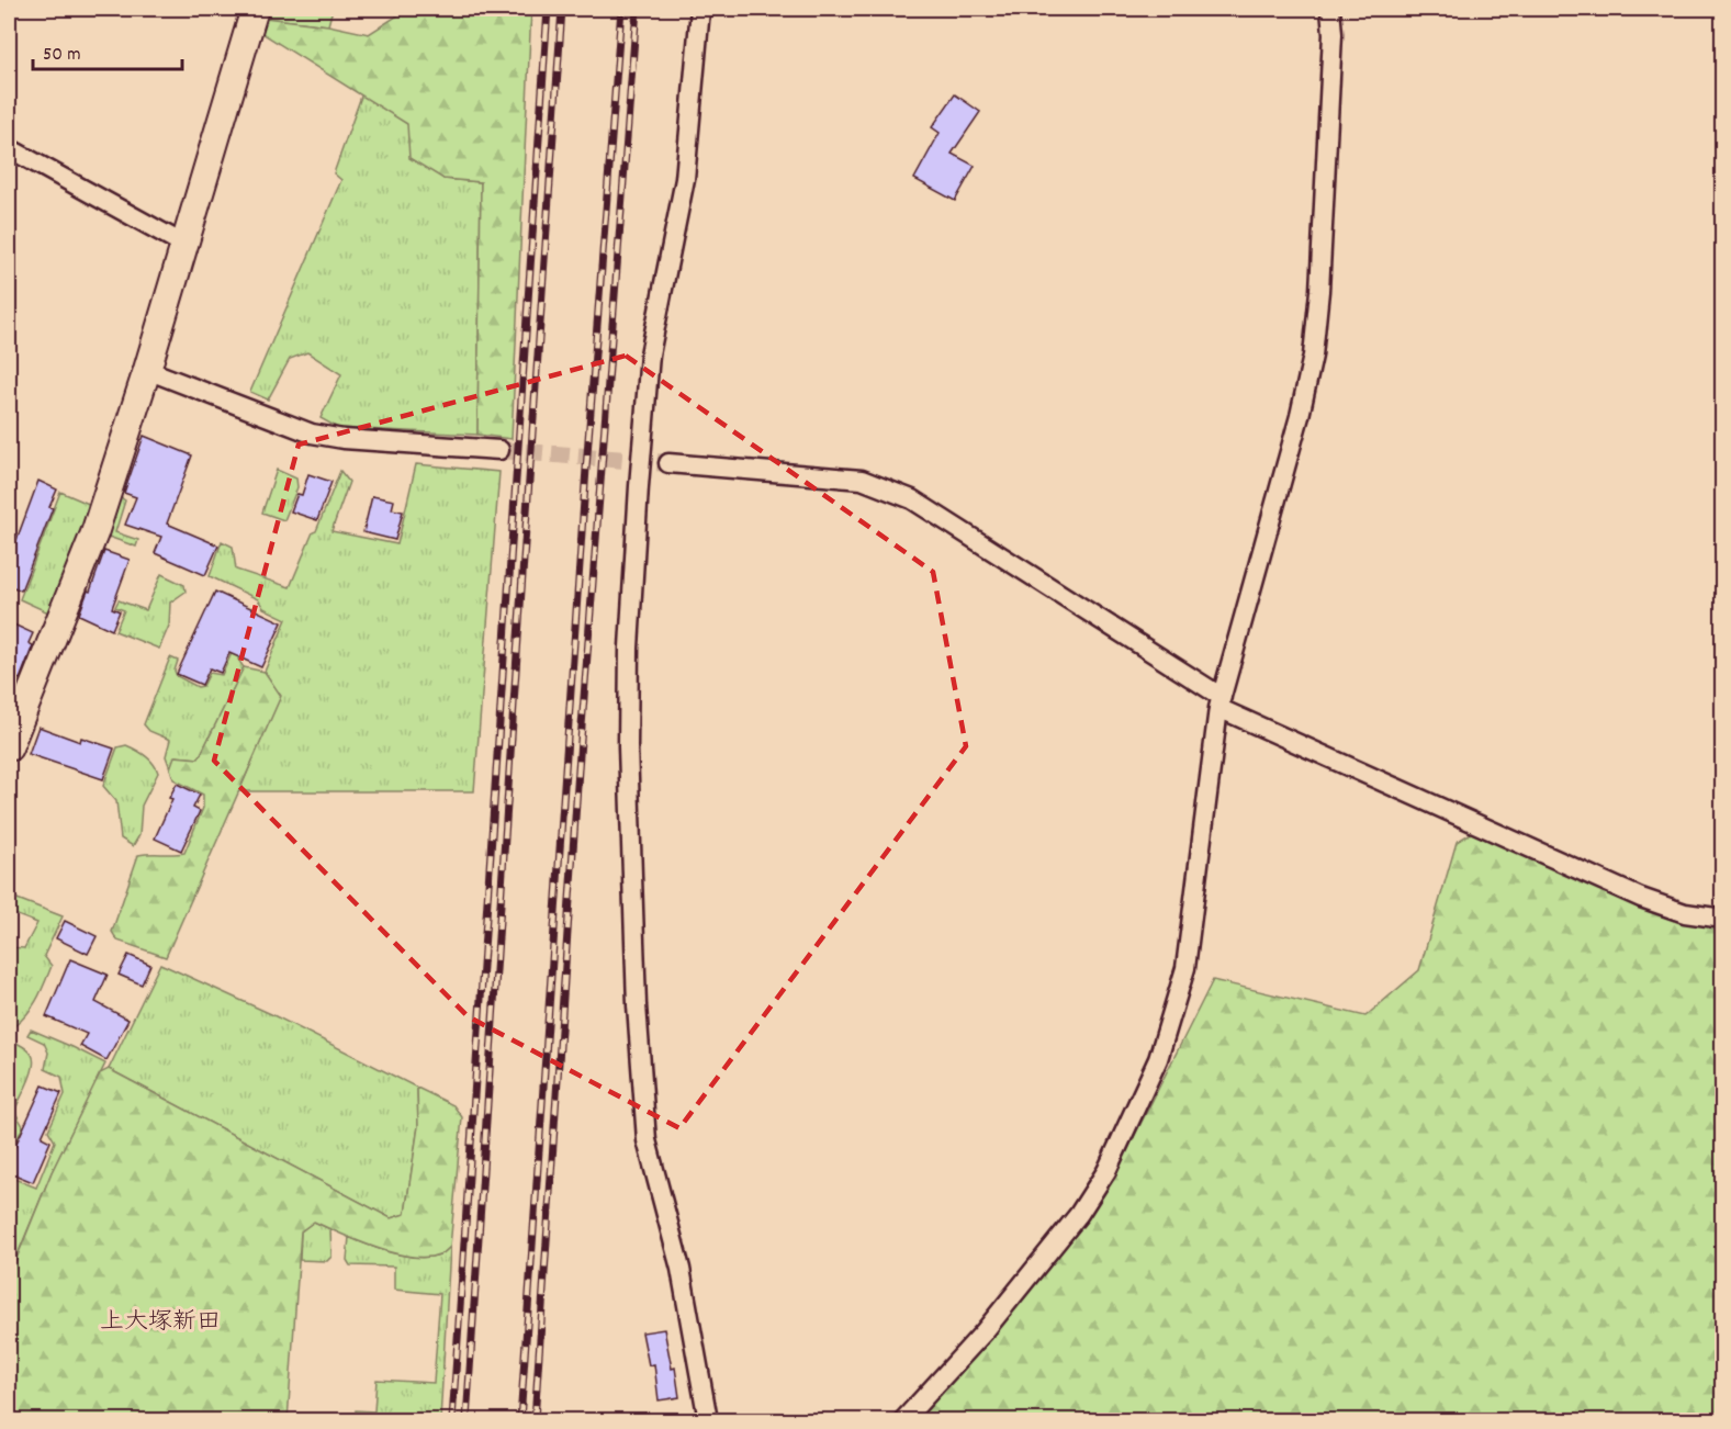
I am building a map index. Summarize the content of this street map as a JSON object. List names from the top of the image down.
{
  "districts": ["上大塚新田"],
  "scale_bar": "50 m"
}
